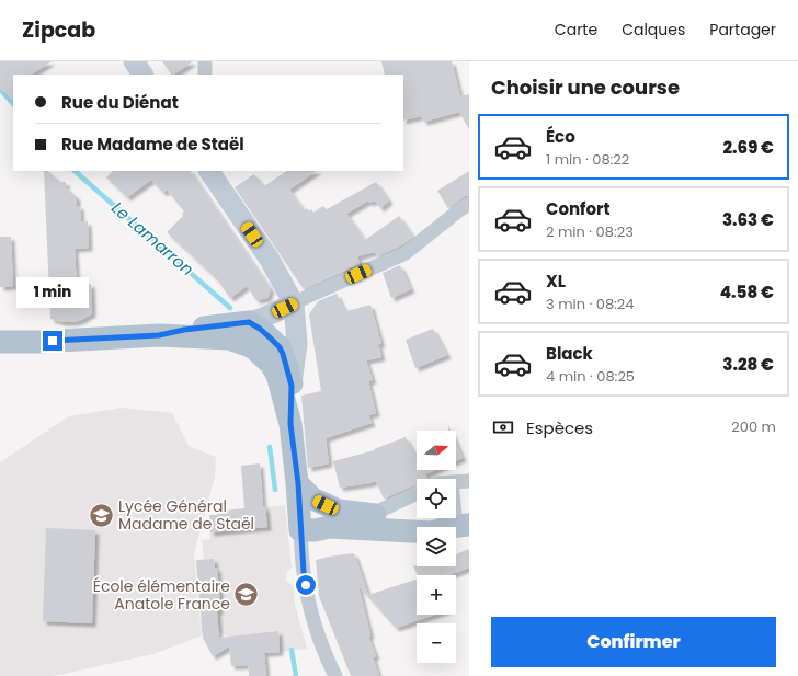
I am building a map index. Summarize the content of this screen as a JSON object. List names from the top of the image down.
{
  "water": ["Le Lamarron"],
  "places": {
    "school or university": ["Lycée Général Madame de Staël", "École élémentaire Anatole France"]
  },
  "north": "right",
  "page": {
    "header": "Zipcab",
    "nav": ["Carte", "Calques", "Partager"],
    "heading": "Choisir une course",
    "banner": ["Rue du Diénat", "Rue Madame de Staël"],
    "list": [
      {
        "name": "Éco",
        "note": "1 min · 08:22",
        "value": "2.69 €"
      },
      {
        "name": "Confort",
        "note": "2 min · 08:23",
        "value": "3.63 €"
      },
      {
        "name": "XL",
        "note": "3 min · 08:24",
        "value": "4.58 €"
      },
      {
        "name": "Black",
        "note": "4 min · 08:25",
        "value": "3.28 €"
      }
    ],
    "bubble": "1 min",
    "pay": ["Espèces", "200 m"],
    "map_buttons": ["+", "−"],
    "buttons": "Confirmer"
  }
}
